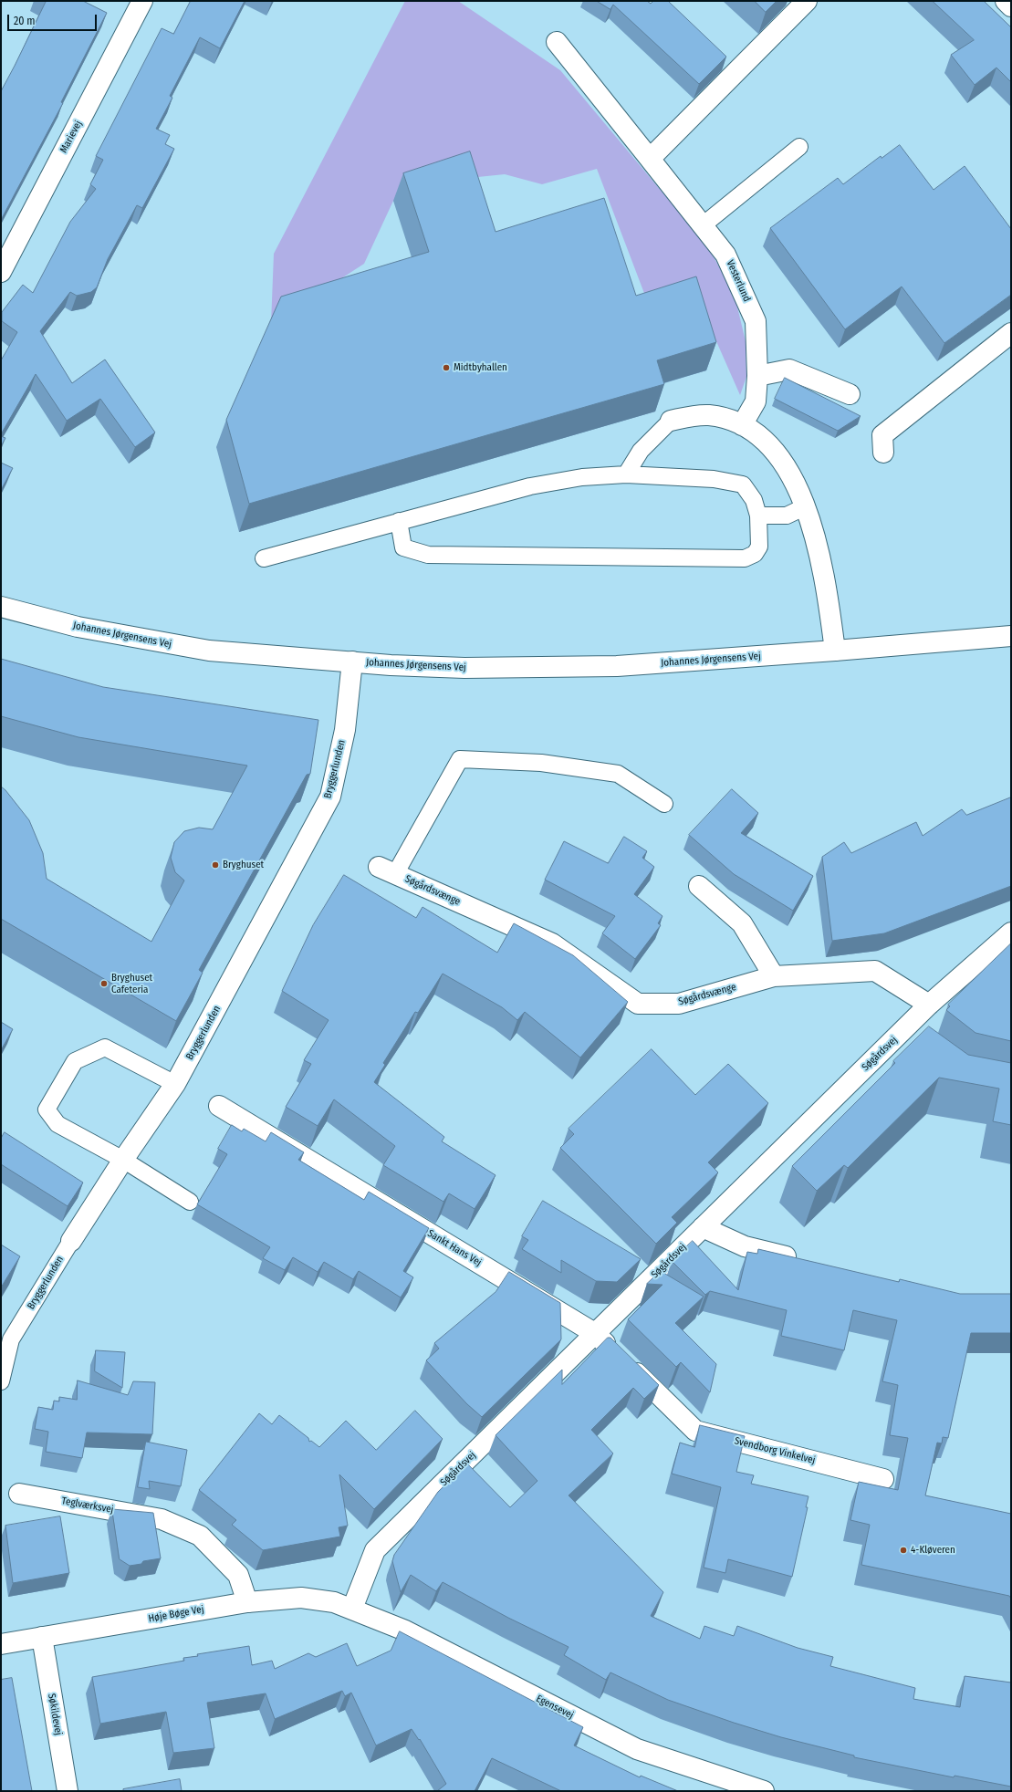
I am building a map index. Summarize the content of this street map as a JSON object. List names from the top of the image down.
{
  "streets": {
    "street": [
      "Marievej",
      "Vesterlund",
      "Johannes Jørgensens Vej",
      "Bryggerlunden",
      "Søgårdsvænge",
      "Søgårdsvej",
      "Sankt Hans Vej",
      "Svendborg Vinkelvej",
      "Teglværksvej",
      "Høje Bøge Vej",
      "Egensevej",
      "Søkildevej"
    ]
  },
  "crossings": [
    ["Johannes Jørgensens Vej", "Bryggerlunden"],
    ["Søgårdsvænge", "Søgårdsvej"],
    ["Søgårdsvej", "Sankt Hans Vej"],
    ["Søgårdsvej", "Svendborg Vinkelvej"],
    ["Søgårdsvej", "Høje Bøge Vej"],
    ["Søgårdsvej", "Egensevej"],
    ["Sankt Hans Vej", "Svendborg Vinkelvej"],
    ["Teglværksvej", "Høje Bøge Vej"],
    ["Høje Bøge Vej", "Egensevej"],
    ["Høje Bøge Vej", "Søkildevej"]
  ],
  "places": [
    "Midtbyhallen",
    "Bryghuset",
    "Bryghuset Cafeteria",
    "4-Kløveren"
  ],
  "scale_bar": "20 m"
}
